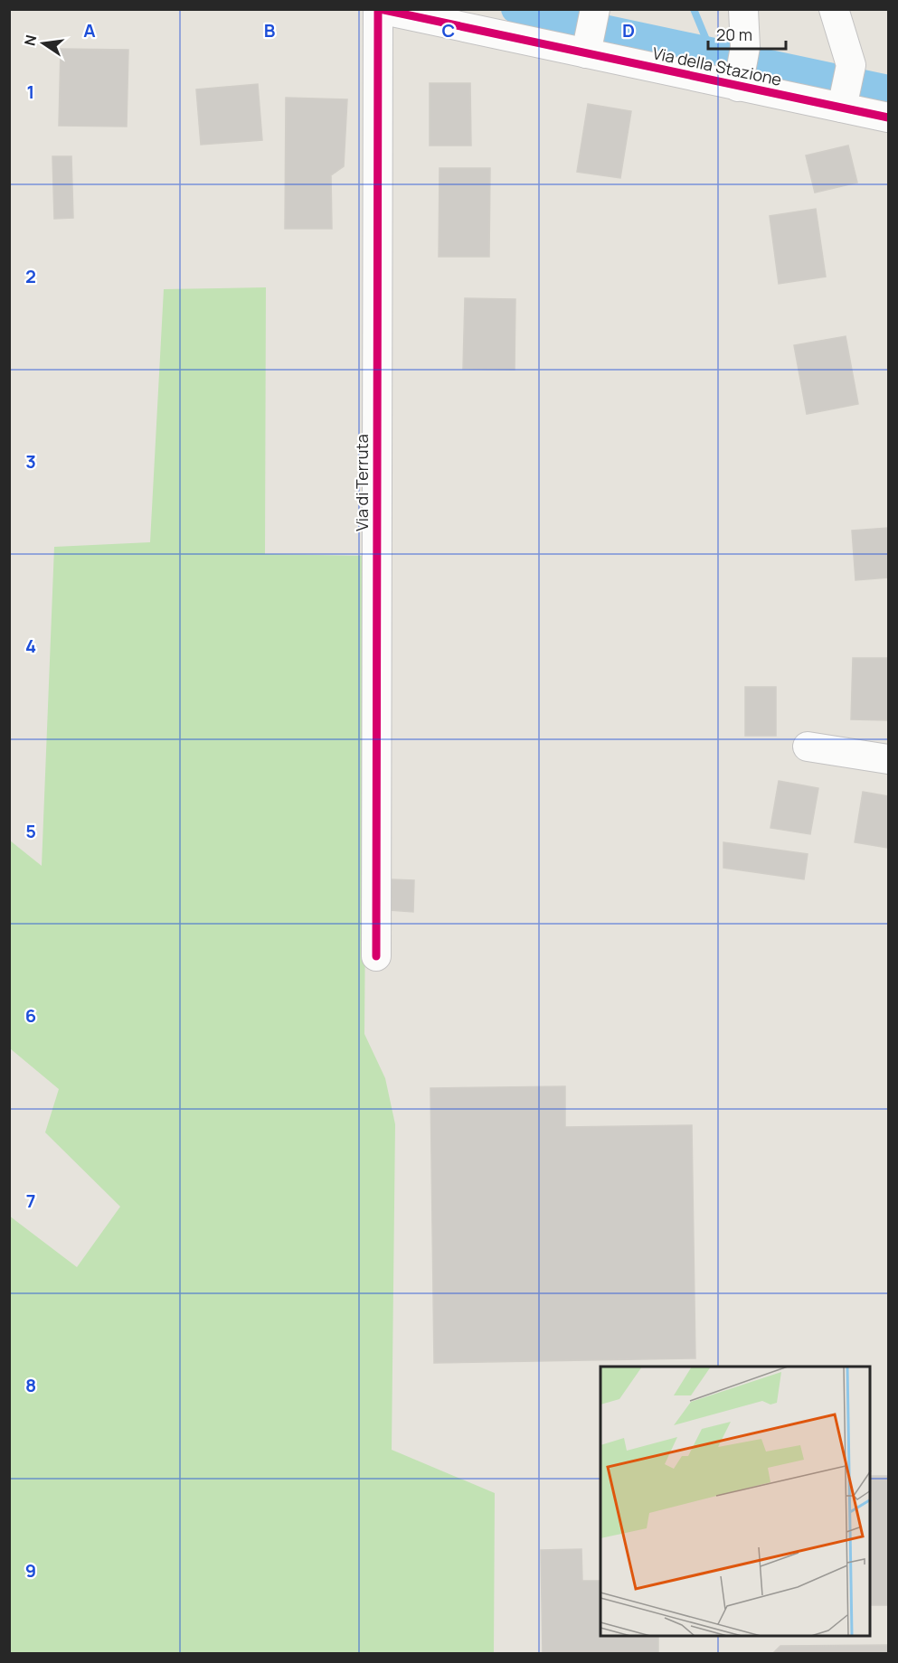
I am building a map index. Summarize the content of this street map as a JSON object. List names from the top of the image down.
{
  "streets": {
    "street": ["Via della Stazione", "Via di Terruta"]
  },
  "crossings": [
    ["Via della Stazione", "Via di Terruta"]
  ],
  "scale_bar": "20 m",
  "north": "left",
  "grid": {
    "columns": [
      "A",
      "B",
      "C",
      "D"
    ],
    "rows": [
      "1",
      "2",
      "3",
      "4",
      "5",
      "6",
      "7",
      "8",
      "9"
    ]
  }
}
